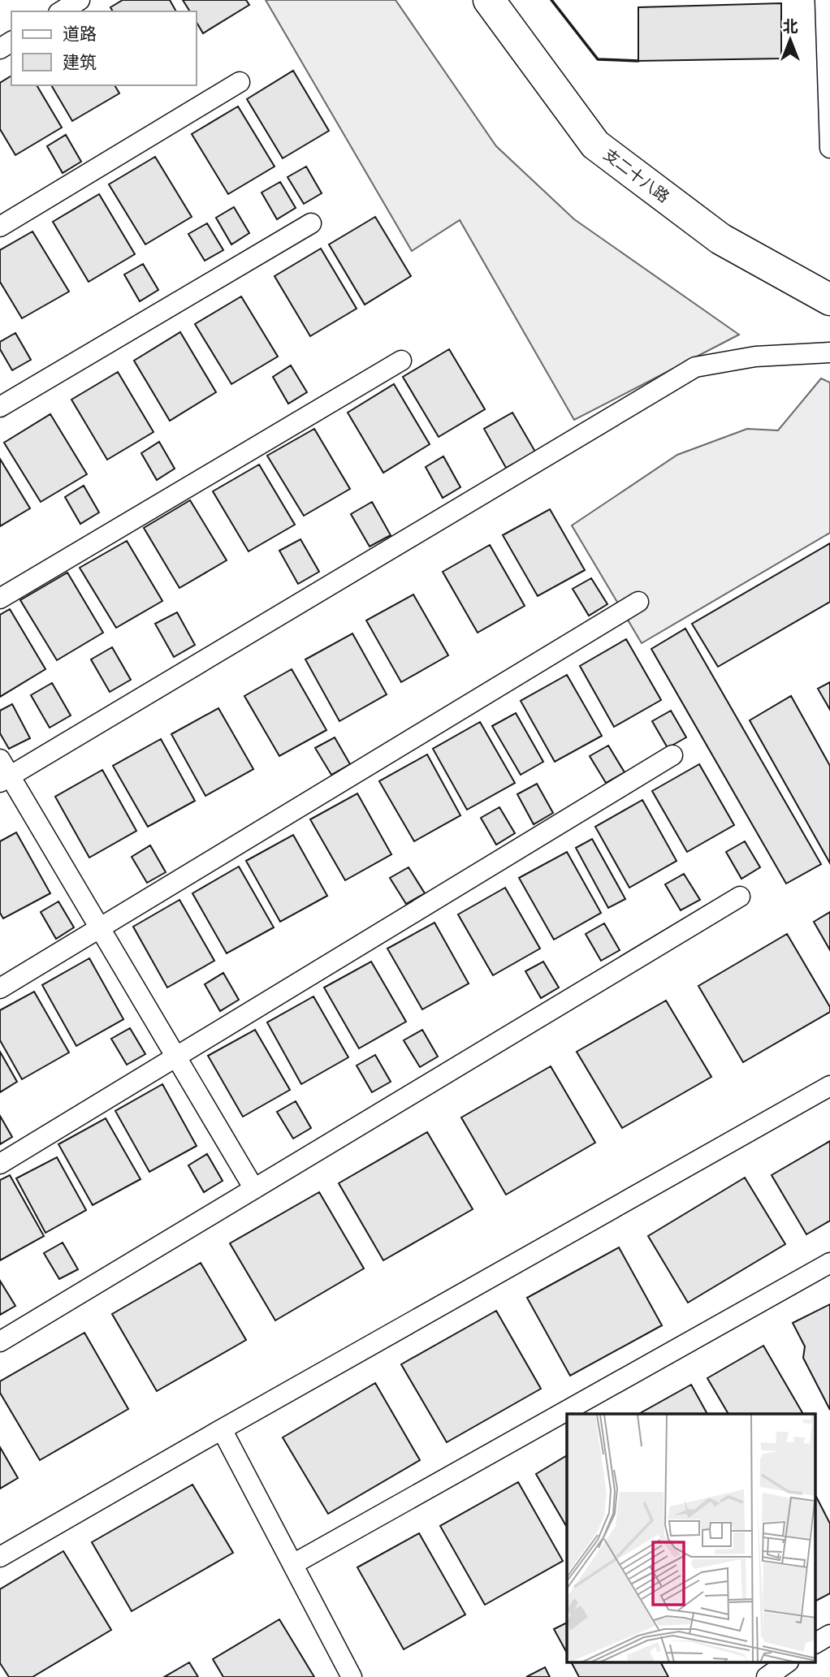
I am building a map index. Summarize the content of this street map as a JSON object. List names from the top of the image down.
{
  "streets": {
    "street": ["支二十八路"]
  },
  "legend": ["道路", "建筑"],
  "north": "top"
}
